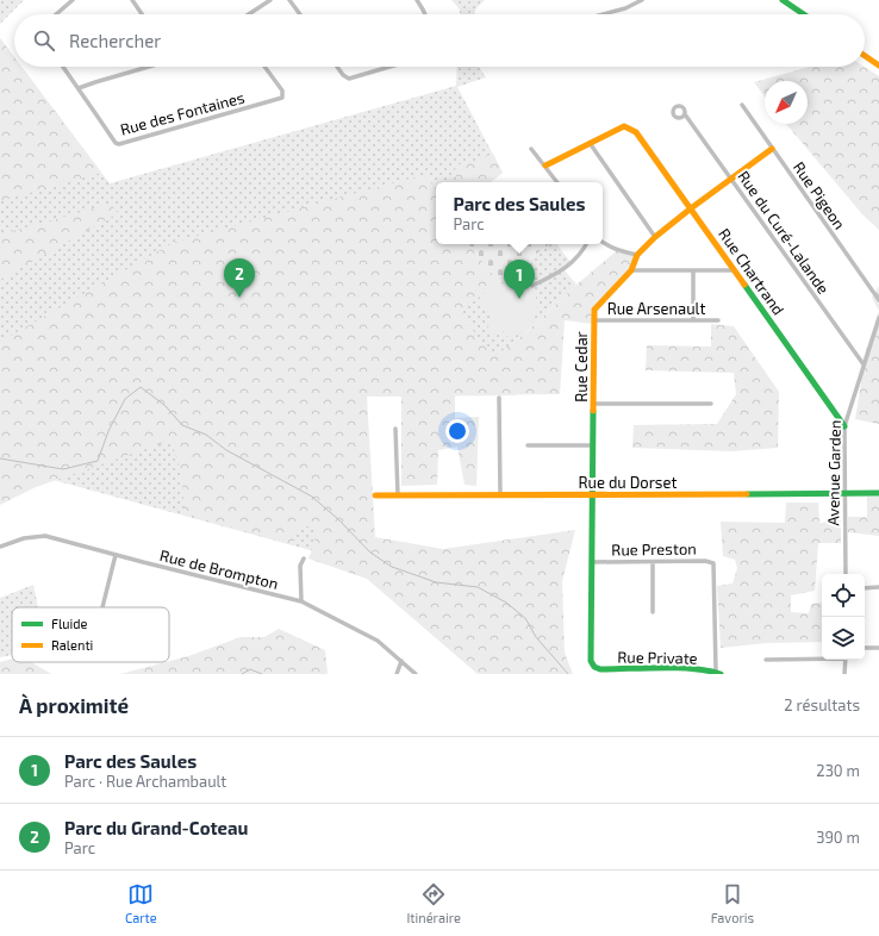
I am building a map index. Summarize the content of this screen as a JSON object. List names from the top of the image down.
{
  "streets": {
    "street": [
      "Rue des Fontaines",
      "Rue Pigeon",
      "Rue du Curé-Lalande",
      "Rue Chartrand",
      "Rue Arsenault",
      "Rue Cedar",
      "Avenue Garden",
      "Rue du Dorset",
      "Rue Preston",
      "Rue de Brompton",
      "Rue Private"
    ]
  },
  "crossings": [
    ["Rue Pigeon", "Rue Cedar"],
    ["Rue du Curé-Lalande", "Rue Cedar"],
    ["Rue du Curé-Lalande", "Avenue Garden"],
    ["Rue Chartrand", "Rue Cedar"],
    ["Rue Chartrand", "Avenue Garden"],
    ["Rue Arsenault", "Rue Cedar"],
    ["Rue Cedar", "Rue du Dorset"],
    ["Rue Cedar", "Rue Preston"],
    ["Rue Cedar", "Rue Private"],
    ["Avenue Garden", "Rue du Dorset"],
    ["Rue Preston", "Rue Private"]
  ],
  "legend": ["Fluide", "Ralenti"],
  "north": "bottom left",
  "page": {
    "search": "Rechercher",
    "popup": ["Parc des Saules", "Parc"],
    "pins": ["2", "1"],
    "heading": ["À proximité", "2 résultats"],
    "list": [
      {
        "mark": "1",
        "name": "Parc des Saules",
        "note": "Parc · Rue Archambault",
        "value": "230 m"
      },
      {
        "mark": "2",
        "name": "Parc du Grand-Coteau",
        "note": "Parc",
        "value": "390 m"
      }
    ],
    "nav": ["Carte", "Itinéraire", "Favoris"]
  }
}
